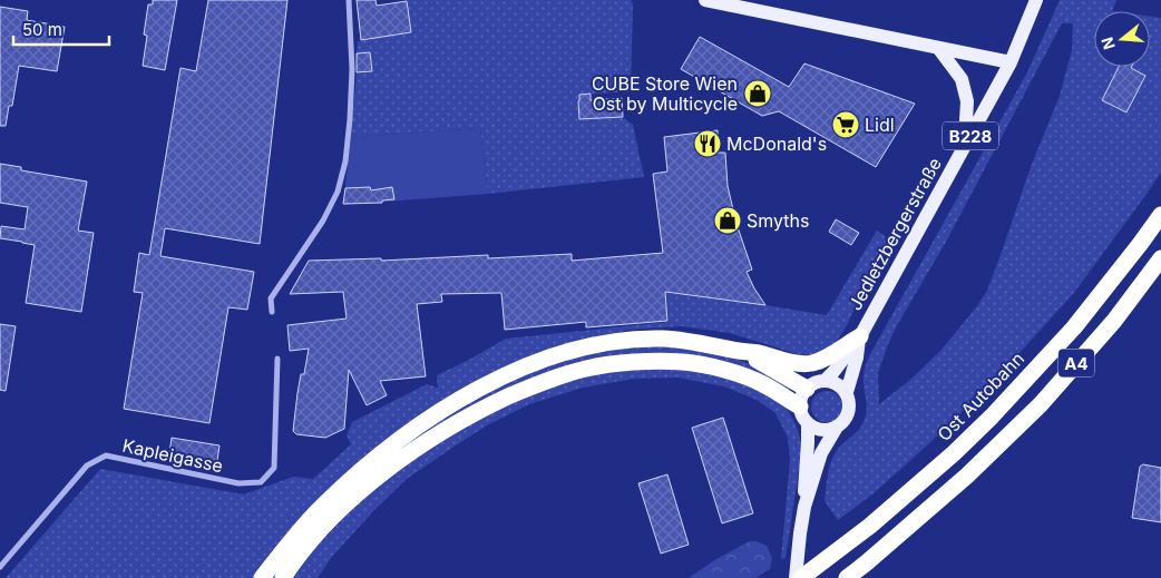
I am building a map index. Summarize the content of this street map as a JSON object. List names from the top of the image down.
{
  "streets": {
    "highway": ["A4", "Ost Autobahn"],
    "main road": ["B228", "Jedletzbergerstraße"],
    "street": ["Kapleigasse"]
  },
  "crossings": [
    ["B228", "Jedletzbergerstraße"]
  ],
  "places": {
    "shop": ["CUBE Store Wien Ost by Multicycle", "Smyths"],
    "supermarket": ["Lidl"],
    "restaurant": ["McDonald's"]
  },
  "scale_bar": "50 m",
  "north": "left"
}
